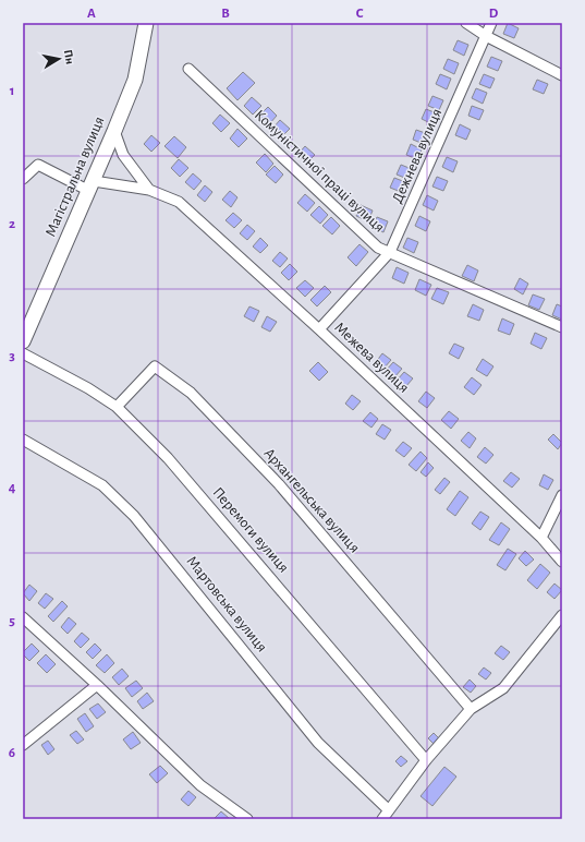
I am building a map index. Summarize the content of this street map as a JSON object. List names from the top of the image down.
{
  "streets": {
    "main road": ["Магістральна вулиця"],
    "street": [
      "Дежнева вулиця",
      "Комуністичної праці вулиця",
      "Межева вулиця",
      "Архангельська вулиця",
      "Перемоги вулиця",
      "Мартовська вулиця"
    ]
  },
  "crossings": [
    ["Дежнева вулиця", "Комуністичної праці вулиця"],
    ["Дежнева вулиця", "Межева вулиця"],
    ["Магістральна вулиця", "Межева вулиця"],
    ["Архангельська вулиця", "Перемоги вулиця"]
  ],
  "north": "right",
  "grid": {
    "columns": [
      "A",
      "B",
      "C",
      "D"
    ],
    "rows": [
      "1",
      "2",
      "3",
      "4",
      "5",
      "6"
    ]
  }
}
